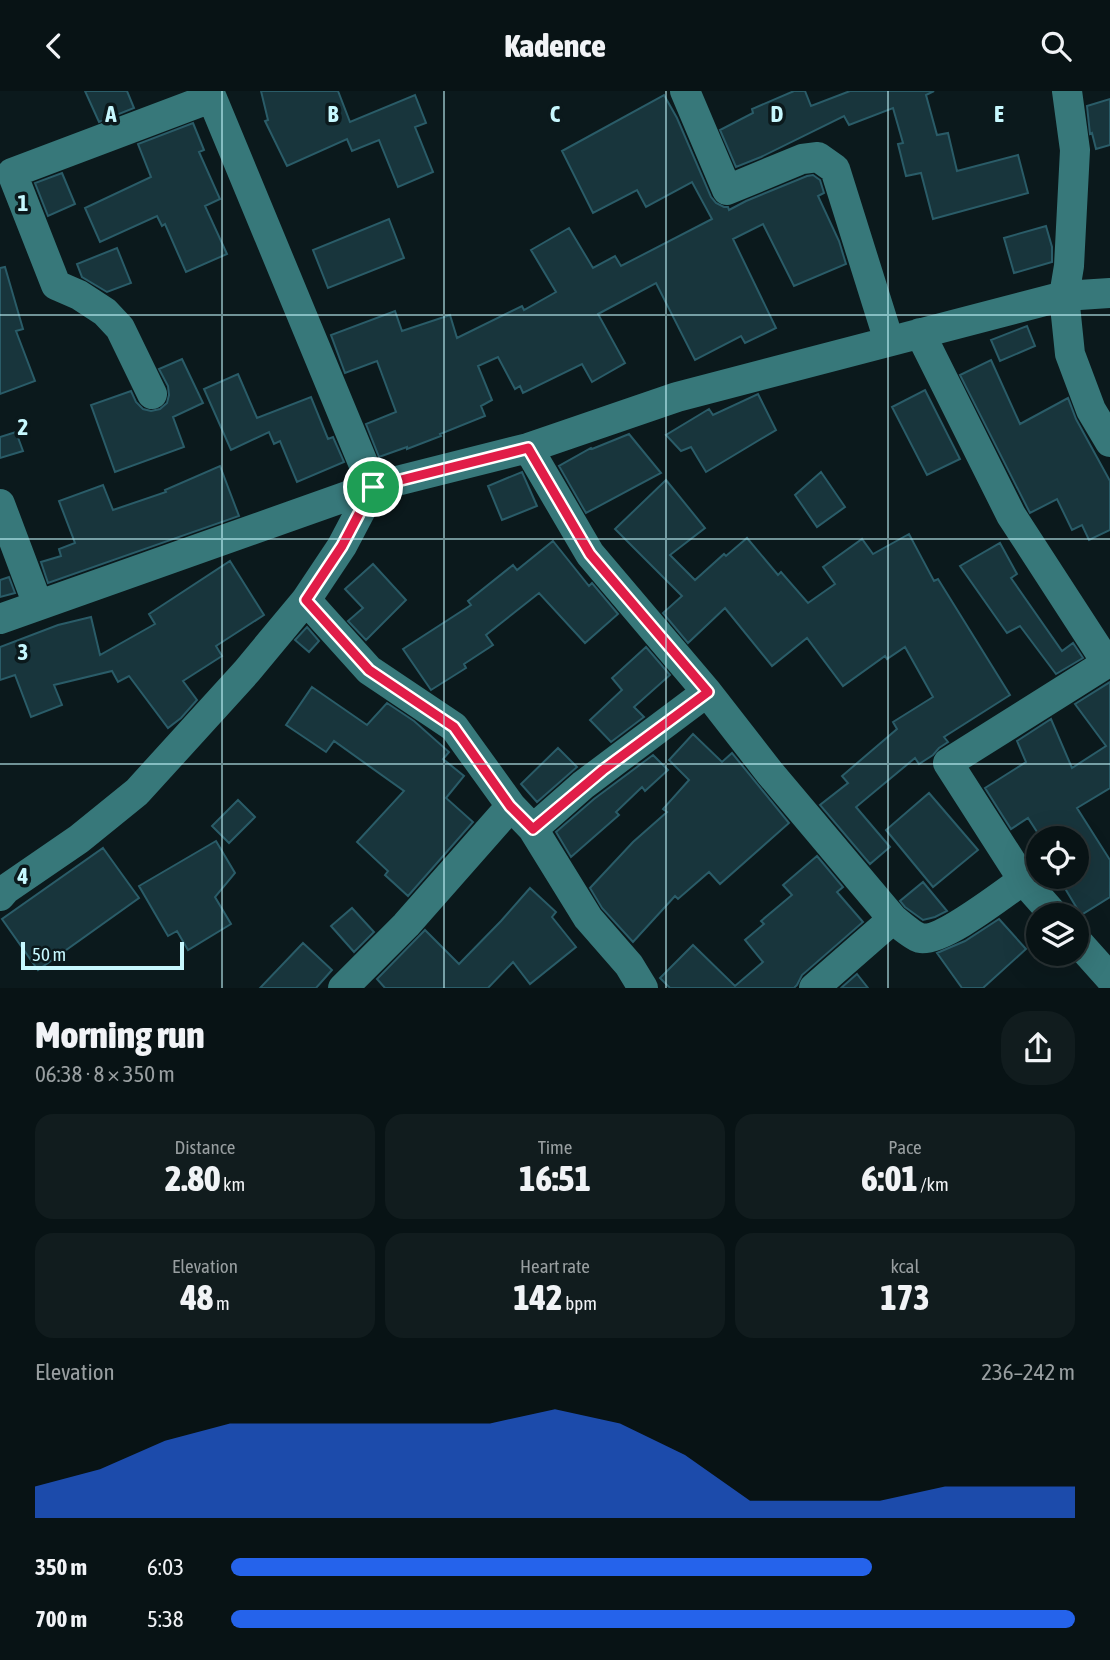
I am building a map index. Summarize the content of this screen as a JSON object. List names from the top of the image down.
{
  "scale_bar": "50 m",
  "page": {
    "header": "Kadence",
    "scale": "50 m",
    "heading": ["Morning run", "06:38 · 8 × 350 m"],
    "stats": [
      ["Distance", "2.80 km"],
      ["Time", "16:51"],
      ["Pace", "6:01 /km"],
      ["Elevation", "48 m"],
      ["Heart rate", "142 bpm"],
      ["kcal", "173"]
    ],
    "chart": ["Elevation", "236–242 m"],
    "list": [
      {
        "name": "350 m",
        "note": "6:03"
      },
      {
        "name": "700 m",
        "note": "5:38"
      }
    ]
  },
  "grid": {
    "columns": [
      "A",
      "B",
      "C",
      "D",
      "E"
    ],
    "rows": [
      "1",
      "2",
      "3",
      "4"
    ]
  }
}
